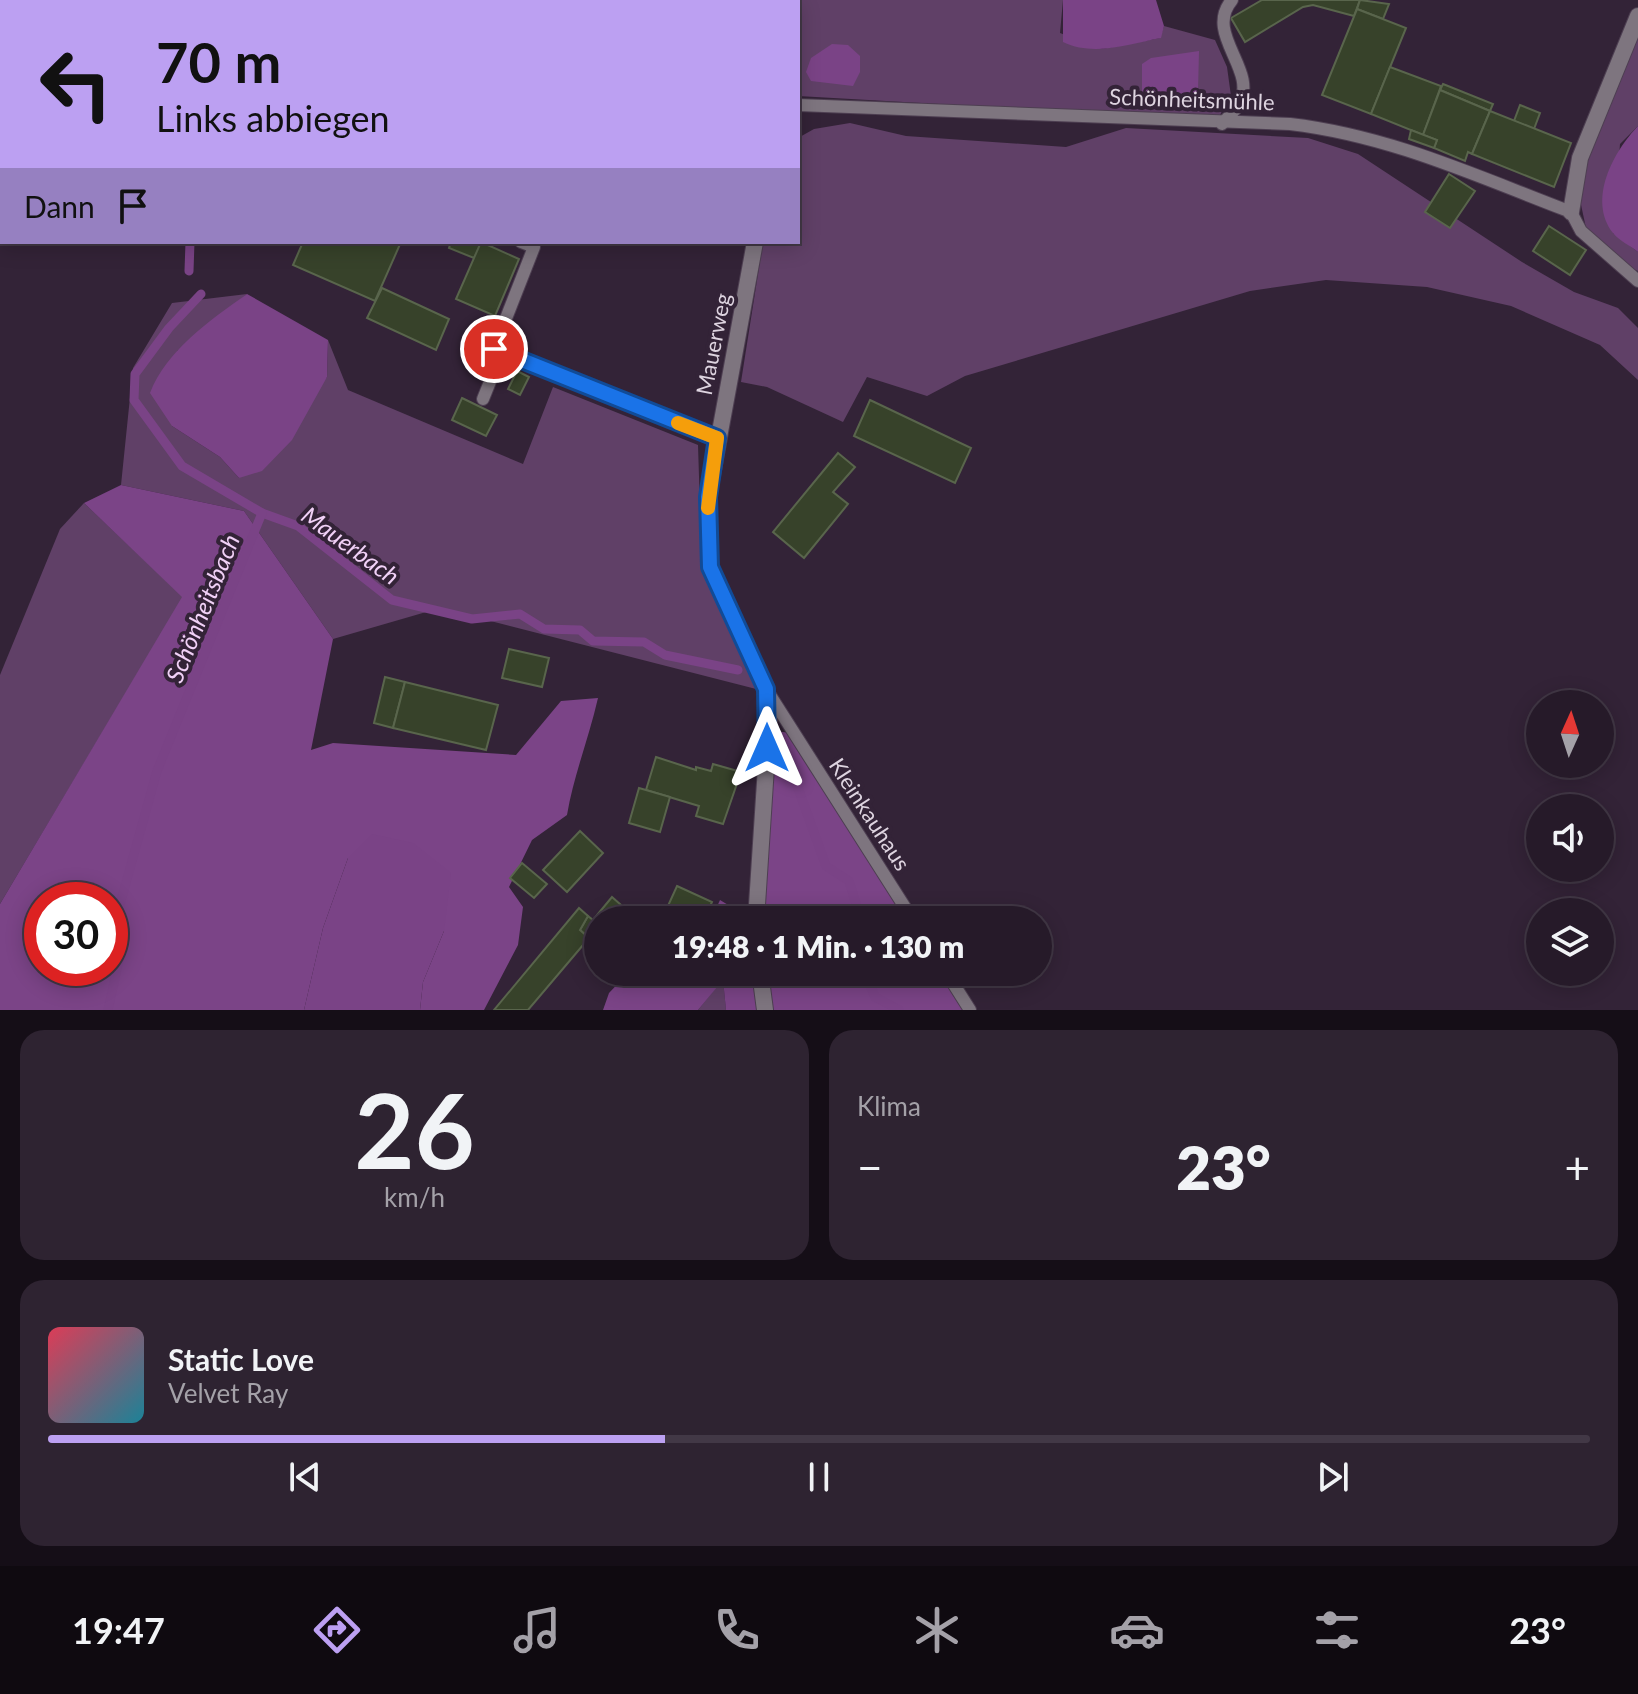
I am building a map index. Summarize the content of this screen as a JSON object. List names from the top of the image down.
{
  "streets": {
    "street": ["Mauerweg"],
    "lane": ["Schönheitsmühle", "Kleinkauhaus"]
  },
  "crossings": [
    ["Mauerweg", "Kleinkauhaus"]
  ],
  "water": ["Mauerbach", "Schönheitsbach"],
  "north": "top",
  "page": {
    "turn": ["70 m", "Links abbiegen"],
    "then": "Dann",
    "limit": "30",
    "trip": "19:48 · 1 Min. · 130 m",
    "tile": [
      ["26", "km/h"],
      "Klima"
    ],
    "heat": ["−", "23°", "+"],
    "song": ["Static Love", "Velvet Ray"],
    "tabs": ["19:47", "23°"]
  }
}
